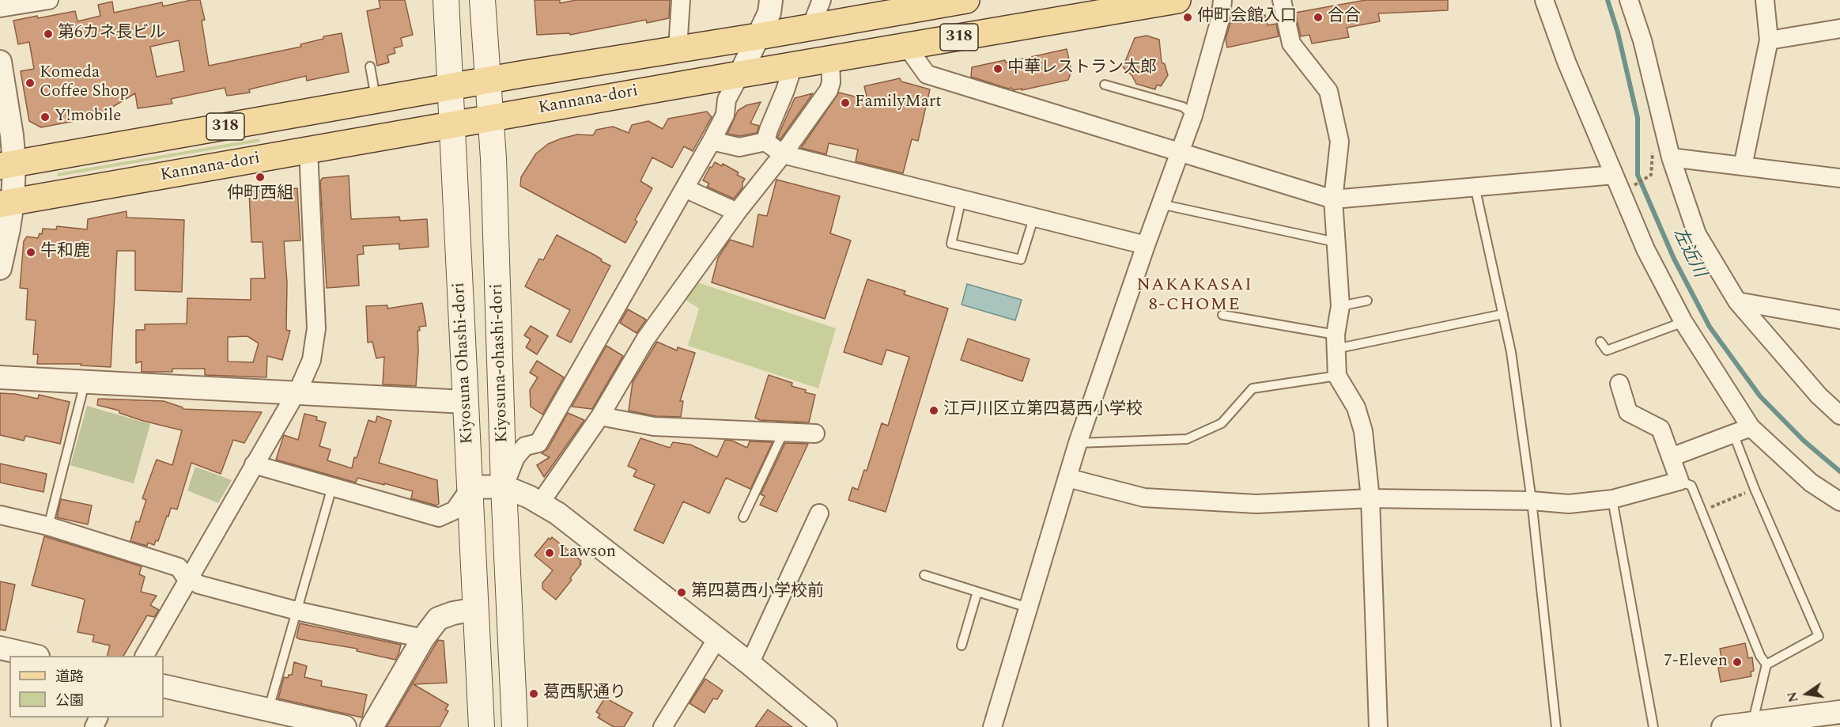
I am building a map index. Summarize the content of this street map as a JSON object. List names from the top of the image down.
{
  "streets": {
    "main road": [
      "318",
      "Kannana-dori",
      "Kiyosuna Ohashi-dori",
      "Kiyosuna-ohashi-dori"
    ]
  },
  "crossings": [
    ["318", "Kiyosuna Ohashi-dori"],
    ["318", "Kiyosuna-ohashi-dori"],
    ["Kannana-dori", "Kiyosuna Ohashi-dori"],
    ["Kannana-dori", "Kiyosuna-ohashi-dori"]
  ],
  "districts": ["NAKAKASAI 8-CHOME"],
  "water": ["左近川"],
  "places": [
    "仲町会館入口",
    "合合",
    "第6カネ長ビル",
    "中華レストラン太郎",
    "Komeda Coffee Shop",
    "FamilyMart",
    "Y!mobile",
    "仲町西組",
    "牛和鹿",
    "江戸川区立第四葛西小学校",
    "Lawson",
    "第四葛西小学校前",
    "7-Eleven",
    "葛西駅通り"
  ],
  "legend": ["道路", "公園"],
  "north": "left"
}
